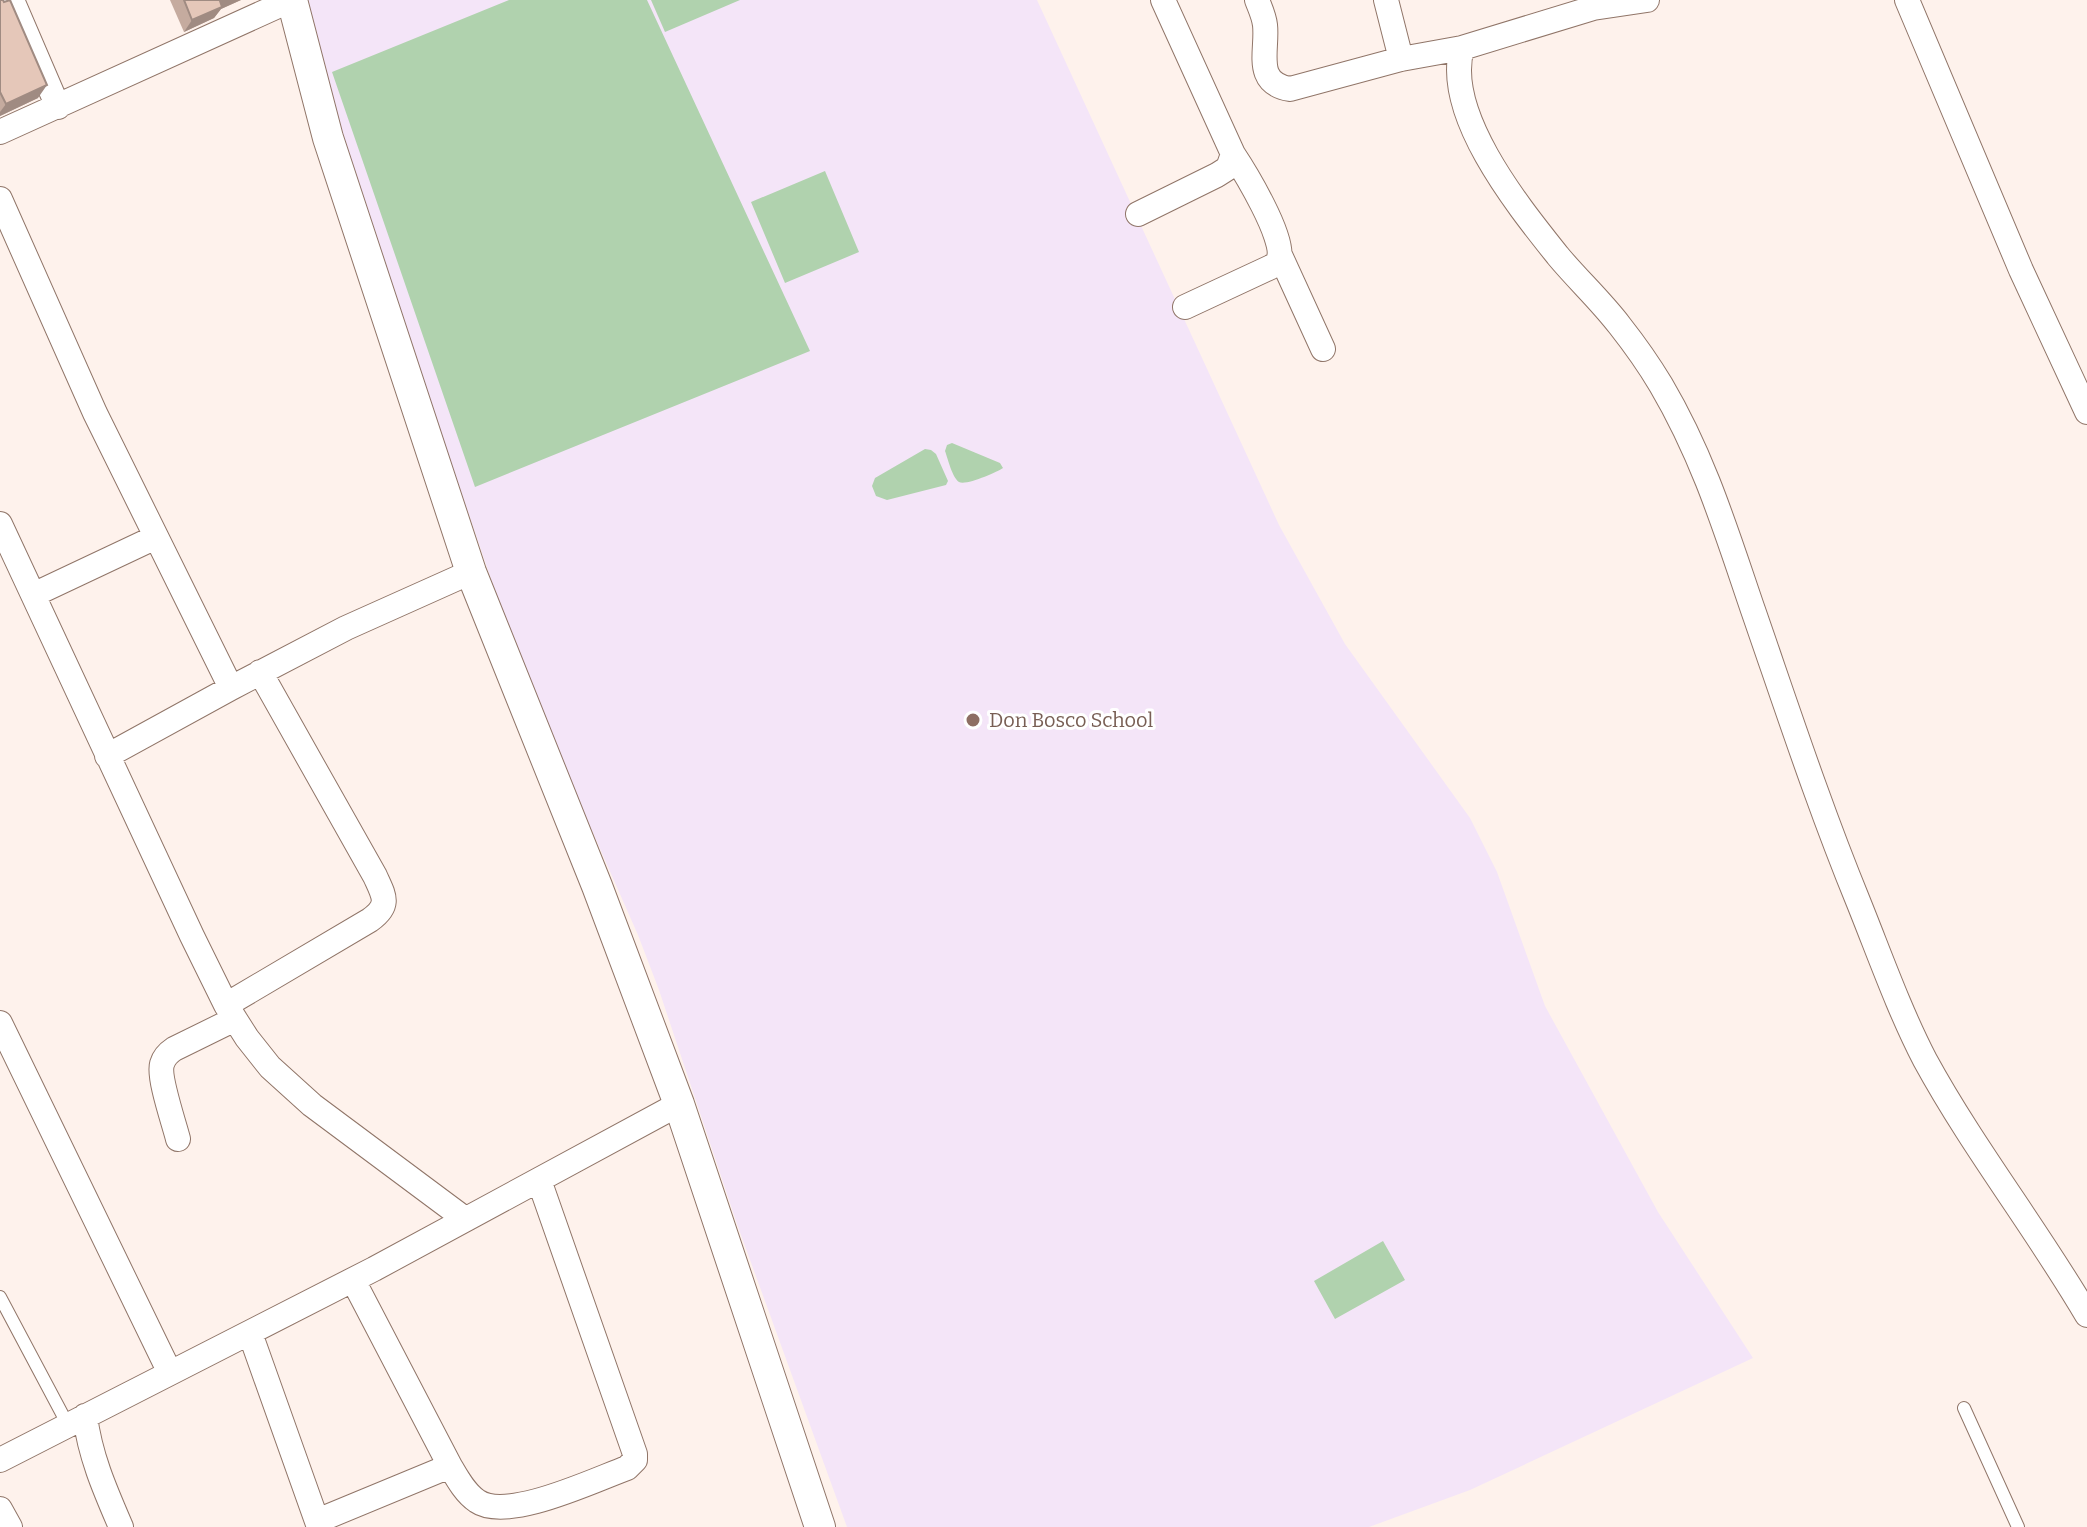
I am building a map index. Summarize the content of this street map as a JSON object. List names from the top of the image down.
{
  "places": ["Don Bosco School"]
}
